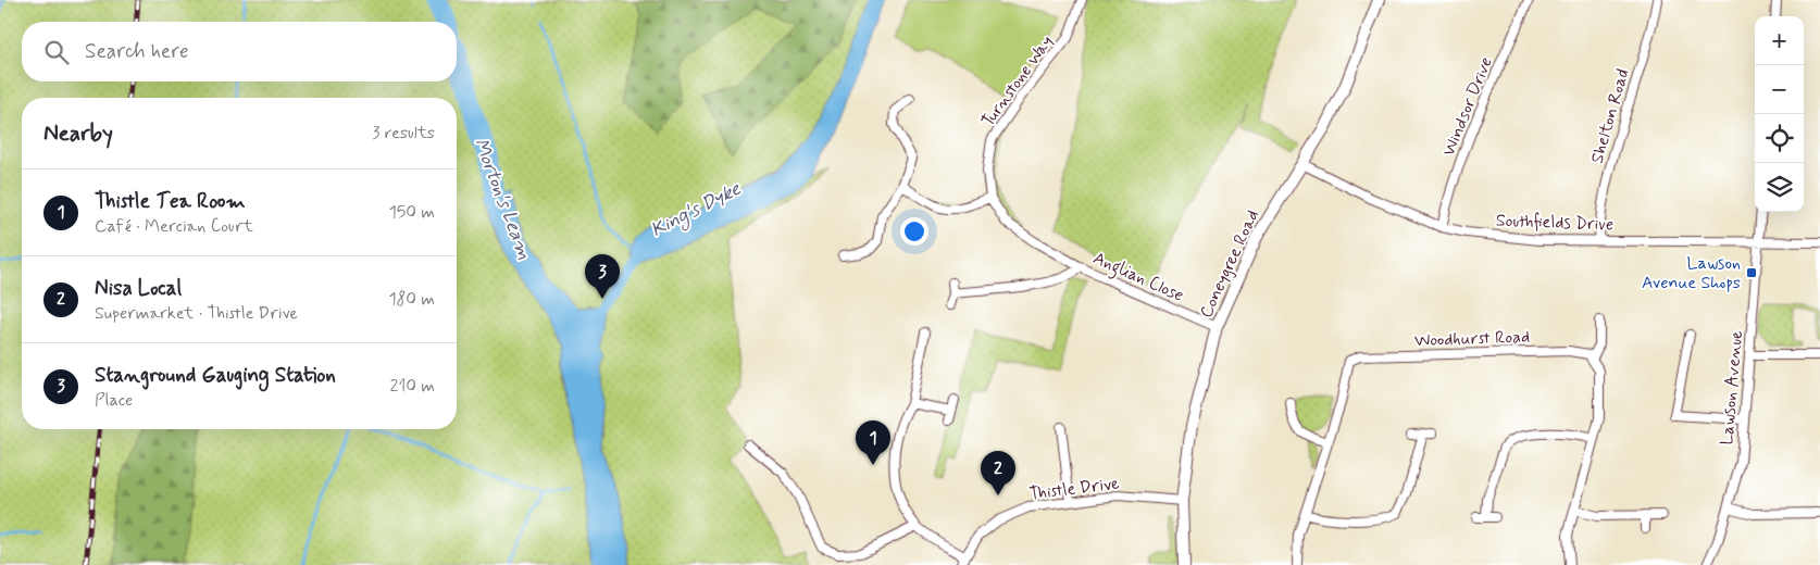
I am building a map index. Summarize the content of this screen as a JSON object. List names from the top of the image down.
{
  "streets": {
    "street": [
      "Turnstone Way",
      "Windsor Drive",
      "Shelton Road",
      "Southfields Drive",
      "Coneygree Road",
      "Anglian Close",
      "Woodhurst Road",
      "Lawson Avenue",
      "Thistle Drive"
    ]
  },
  "crossings": [
    ["Turnstone Way", "Anglian Close"],
    ["Windsor Drive", "Southfields Drive"],
    ["Shelton Road", "Southfields Drive"],
    ["Southfields Drive", "Coneygree Road"],
    ["Southfields Drive", "Lawson Avenue"],
    ["Coneygree Road", "Anglian Close"],
    ["Coneygree Road", "Thistle Drive"]
  ],
  "water": ["Morton's Leam", "King's Dyke"],
  "places": {
    "transit": ["Lawson Avenue Shops"]
  },
  "page": {
    "map_buttons": ["+", "−"],
    "search": "Search here",
    "heading": ["Nearby", "3 results"],
    "list": [
      {
        "mark": "1",
        "name": "Thistle Tea Room",
        "note": "Café · Mercian Court",
        "value": "150 m"
      },
      {
        "mark": "2",
        "name": "Nisa Local",
        "note": "Supermarket · Thistle Drive",
        "value": "180 m"
      },
      {
        "mark": "3",
        "name": "Stanground Gauging Station",
        "note": "Place",
        "value": "210 m"
      }
    ],
    "pins": ["3", "1", "2"]
  }
}
